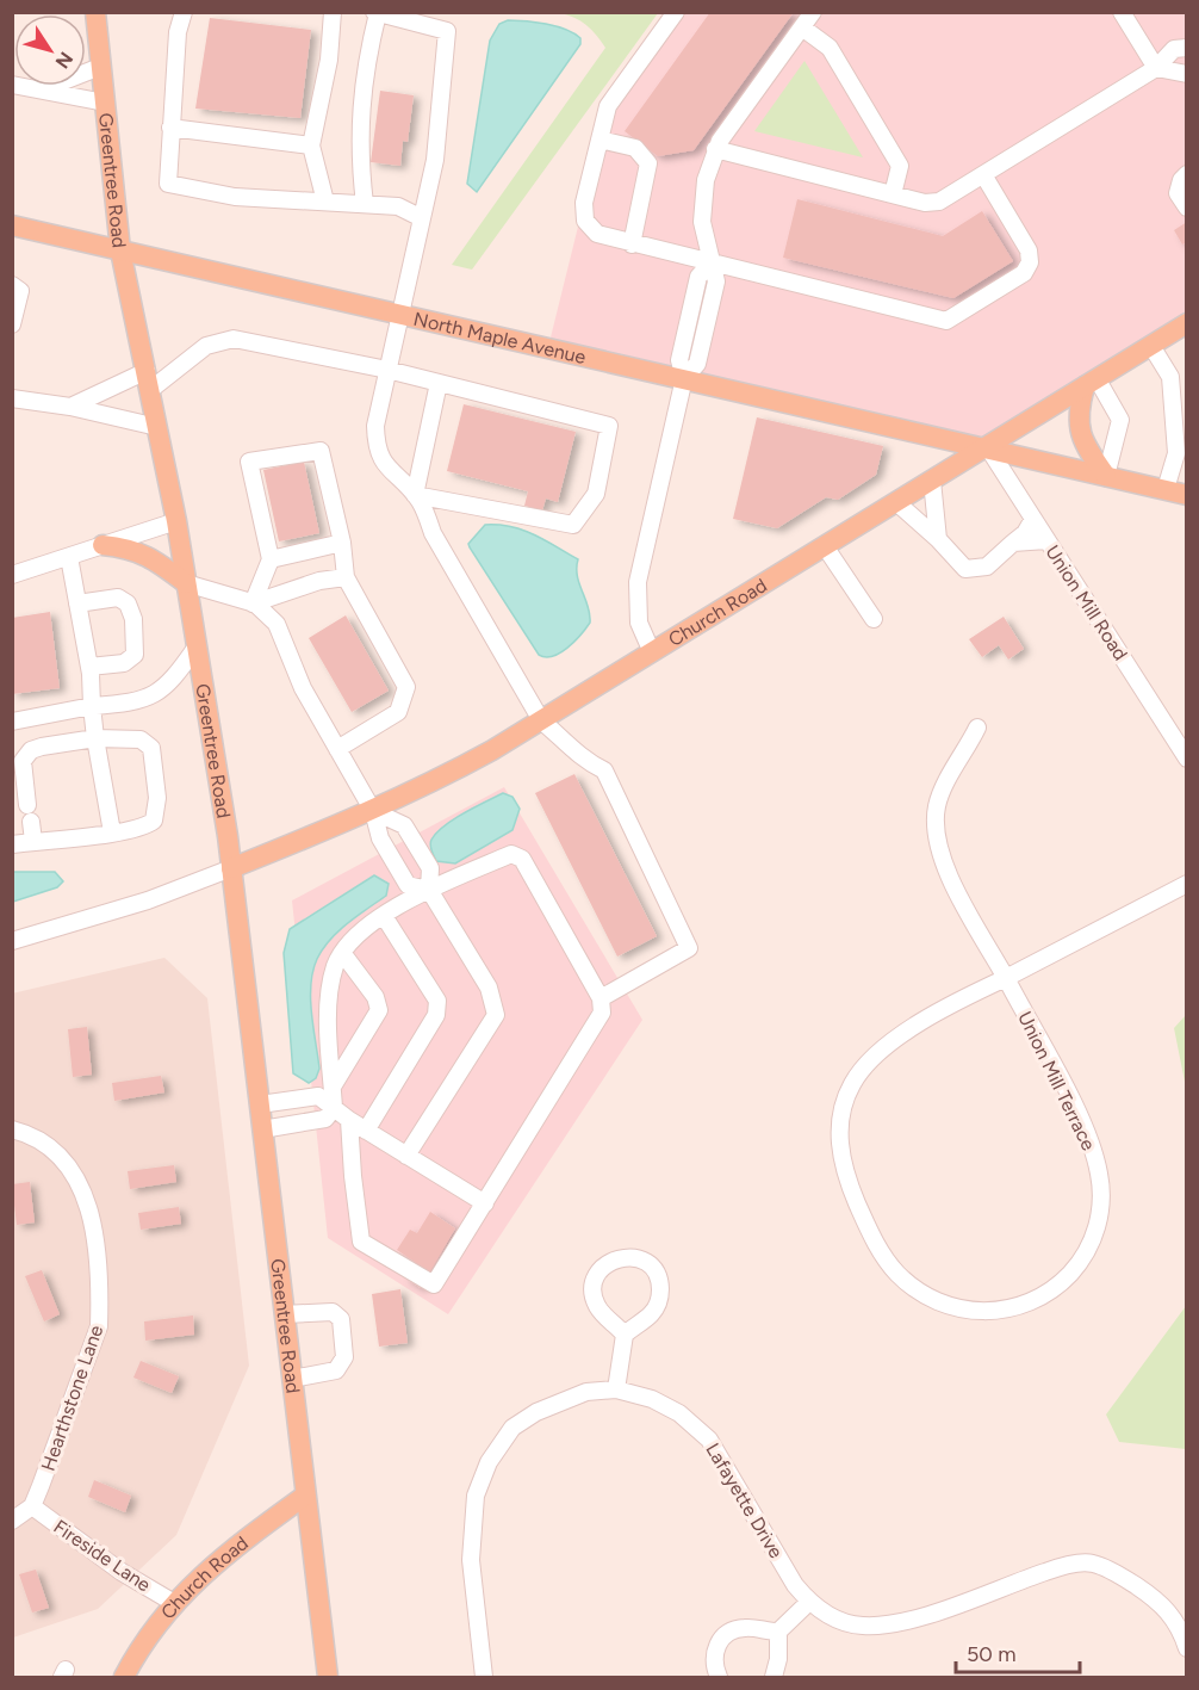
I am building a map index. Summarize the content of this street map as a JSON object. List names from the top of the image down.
{
  "streets": {
    "main road": ["Greentree Road", "North Maple Avenue", "Church Road"],
    "street": [
      "Union Mill Road",
      "Union Mill Terrace",
      "Hearthstone Lane",
      "Lafayette Drive",
      "Fireside Lane"
    ]
  },
  "crossings": [
    ["Greentree Road", "North Maple Avenue"],
    ["Greentree Road", "Church Road"],
    ["North Maple Avenue", "Union Mill Road"],
    ["North Maple Avenue", "Church Road"],
    ["Union Mill Road", "Church Road"],
    ["Church Road", "Fireside Lane"],
    ["Hearthstone Lane", "Fireside Lane"]
  ],
  "scale_bar": "50 m",
  "north": "bottom right"
}
